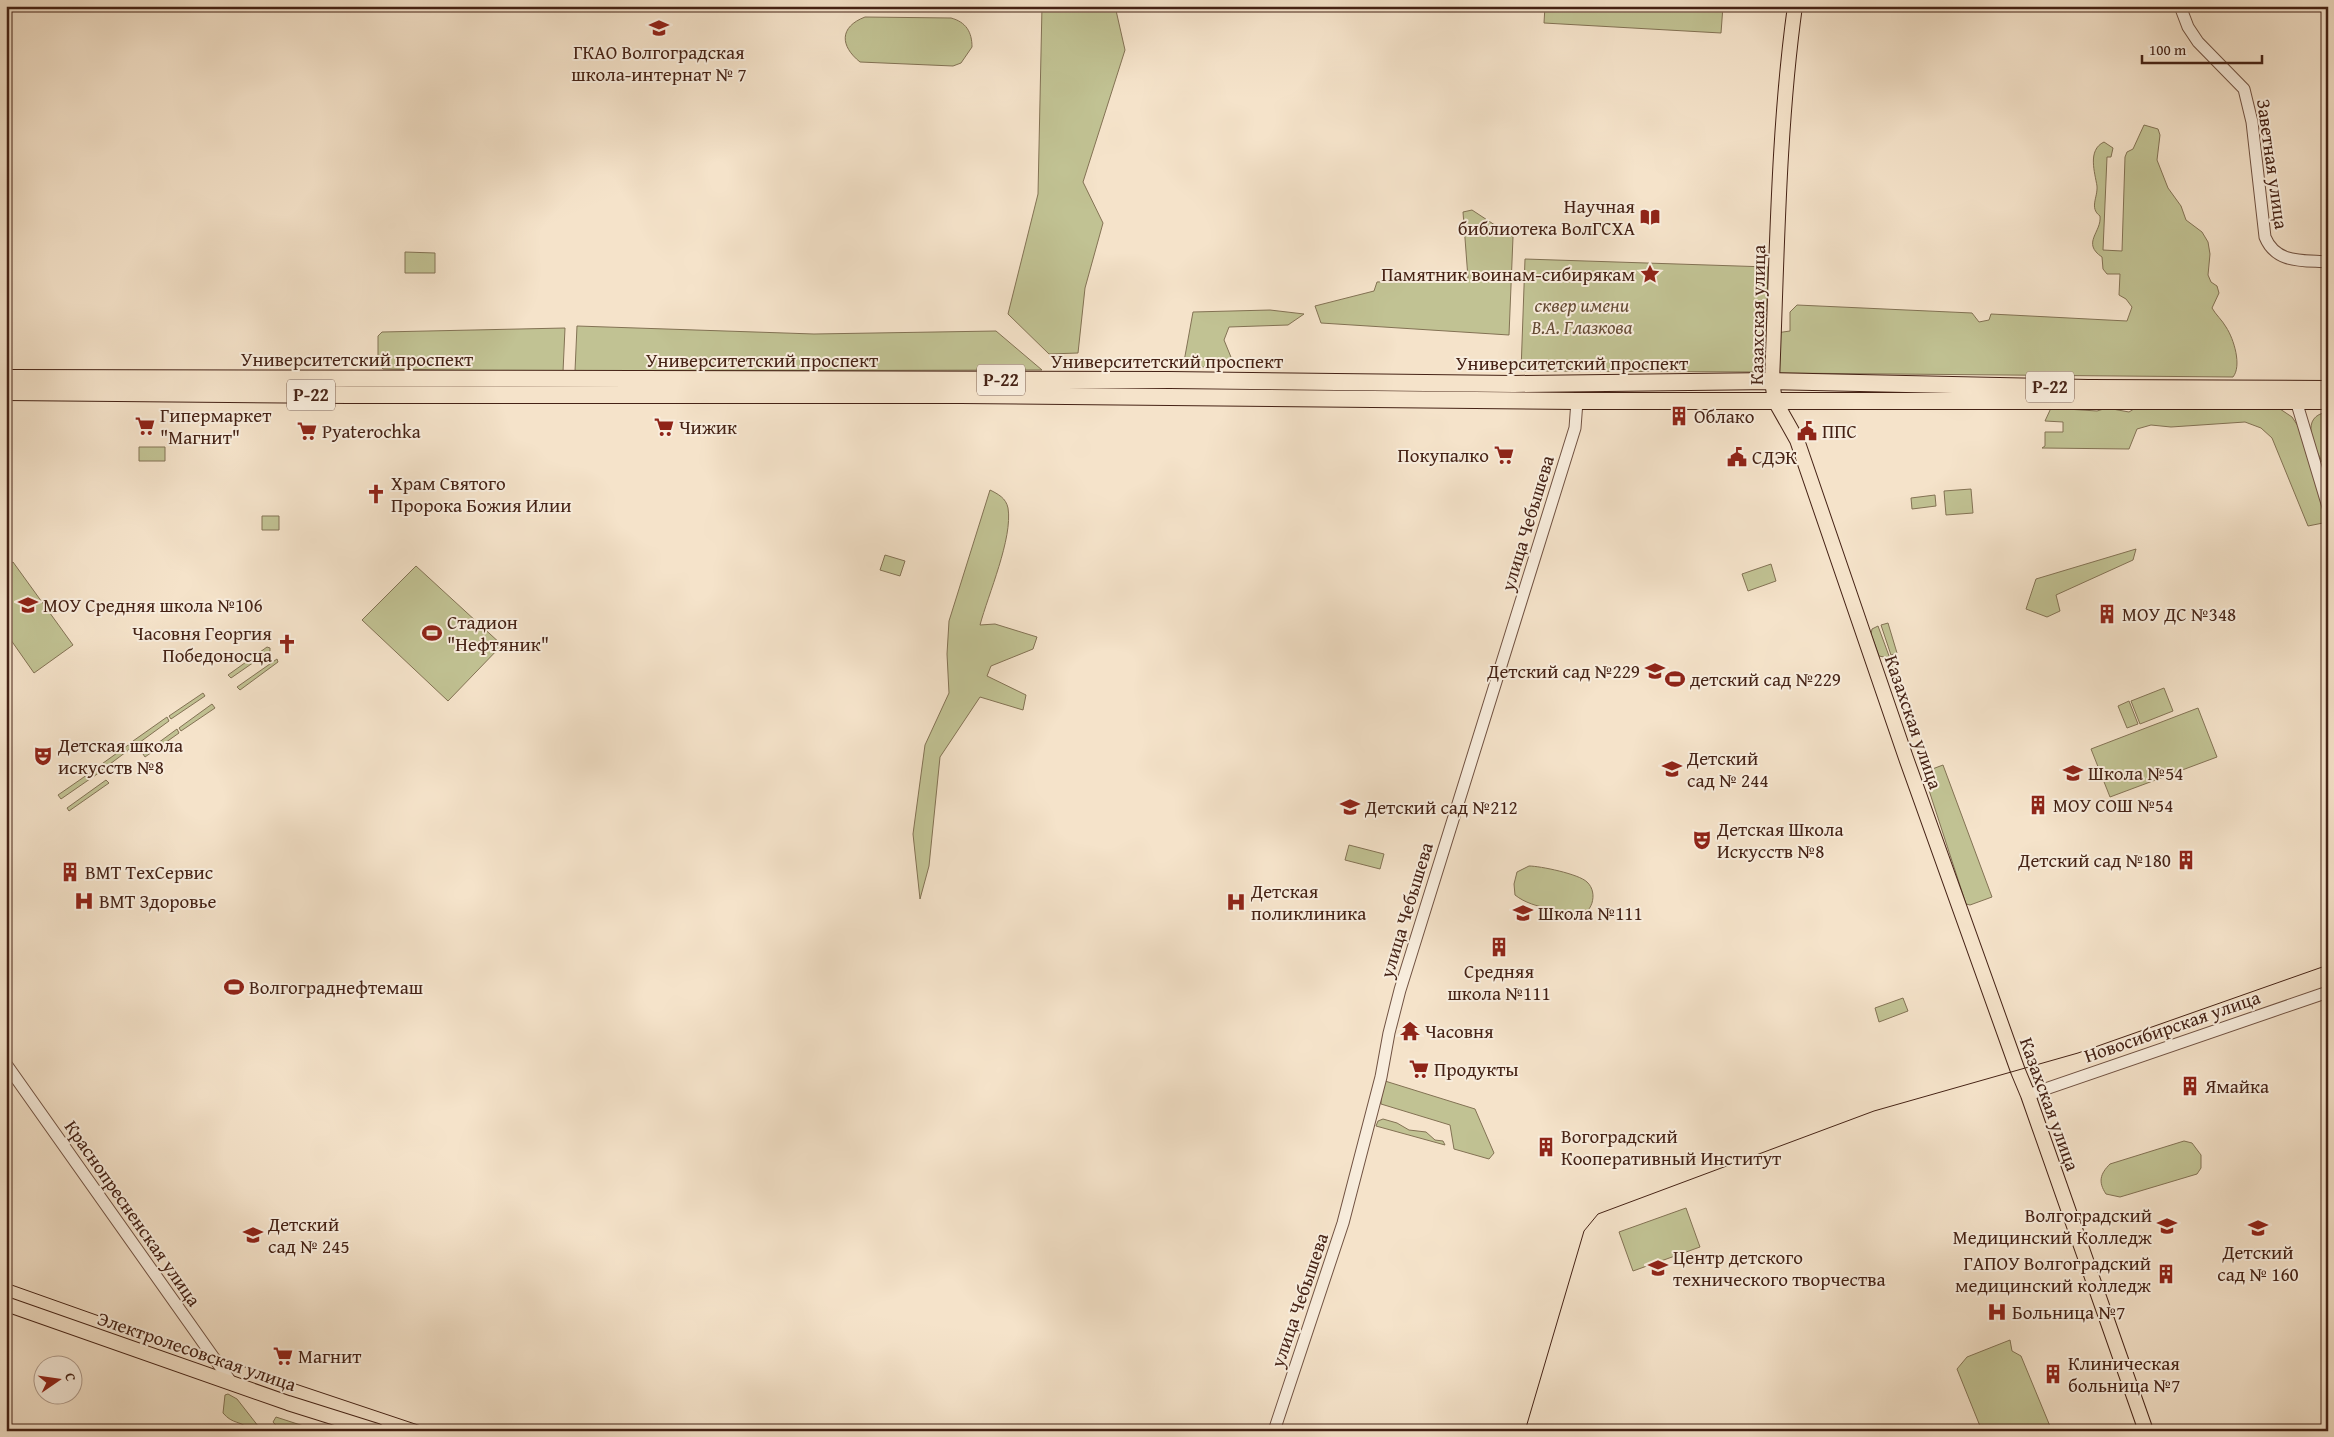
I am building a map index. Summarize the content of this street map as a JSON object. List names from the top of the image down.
{
  "streets": {
    "highway": ["Университетский проспект", "Р-22"],
    "main road": ["Казахская улица", "Электролесовская улица"],
    "street": [
      "Заветная улица",
      "улица Чебышева",
      "Новосибирская улица",
      "Краснопресненская улица"
    ]
  },
  "crossings": [
    ["Казахская улица", "Университетский проспект"],
    ["Казахская улица", "Новосибирская улица"],
    ["Университетский проспект", "улица Чебышева"],
    ["Краснопресненская улица", "Электролесовская улица"]
  ],
  "parks": ["сквер имени В.А. Глазкова"],
  "places": {
    "school or university": [
      "ГКАО Волгоградская школа-интернат № 7",
      "МОУ Средняя школа №106",
      "Детский сад №229",
      "Детский сад № 244",
      "Школа №54",
      "Детский сад №212",
      "Школа №111",
      "Волгоградский Медицинский Колледж",
      "Детский сад № 160",
      "Детский сад № 245",
      "Центр детского технического творчества"
    ],
    "library": ["Научная библиотека ВолГСХА"],
    "place": ["Памятник воинам-сибирякам"],
    "building": [
      "Облако",
      "МОУ ДС №348",
      "МОУ СОШ №54",
      "Детский сад №180",
      "ВМТ ТехСервис",
      "Средняя школа №111",
      "Ямайка",
      "Вогоградский Кооперативный Институт",
      "ГАПОУ Волгоградский медицинский колледж",
      "Клиническая больница №7"
    ],
    "supermarket": [
      "Гипермаркет \"Магнит\"",
      "Чижик",
      "Pyaterochka",
      "Покупалко",
      "Продукты",
      "Магнит"
    ],
    "public building": ["ППС", "СДЭК"],
    "church": ["Храм Святого Пророка Божия Илии", "Часовня Георгия Победоносца"],
    "sports": ["Стадион \"Нефтяник\"", "детский сад №229", "Волгограднефтемаш"],
    "theatre": ["Детская школа искусств №8", "Детская Школа Искусств №8"],
    "hospital": ["ВМТ Здоровье", "Детская поликлиника", "Больница №7"],
    "temple": ["Часовня"]
  },
  "scale_bar": "100 m",
  "north": "right"
}
